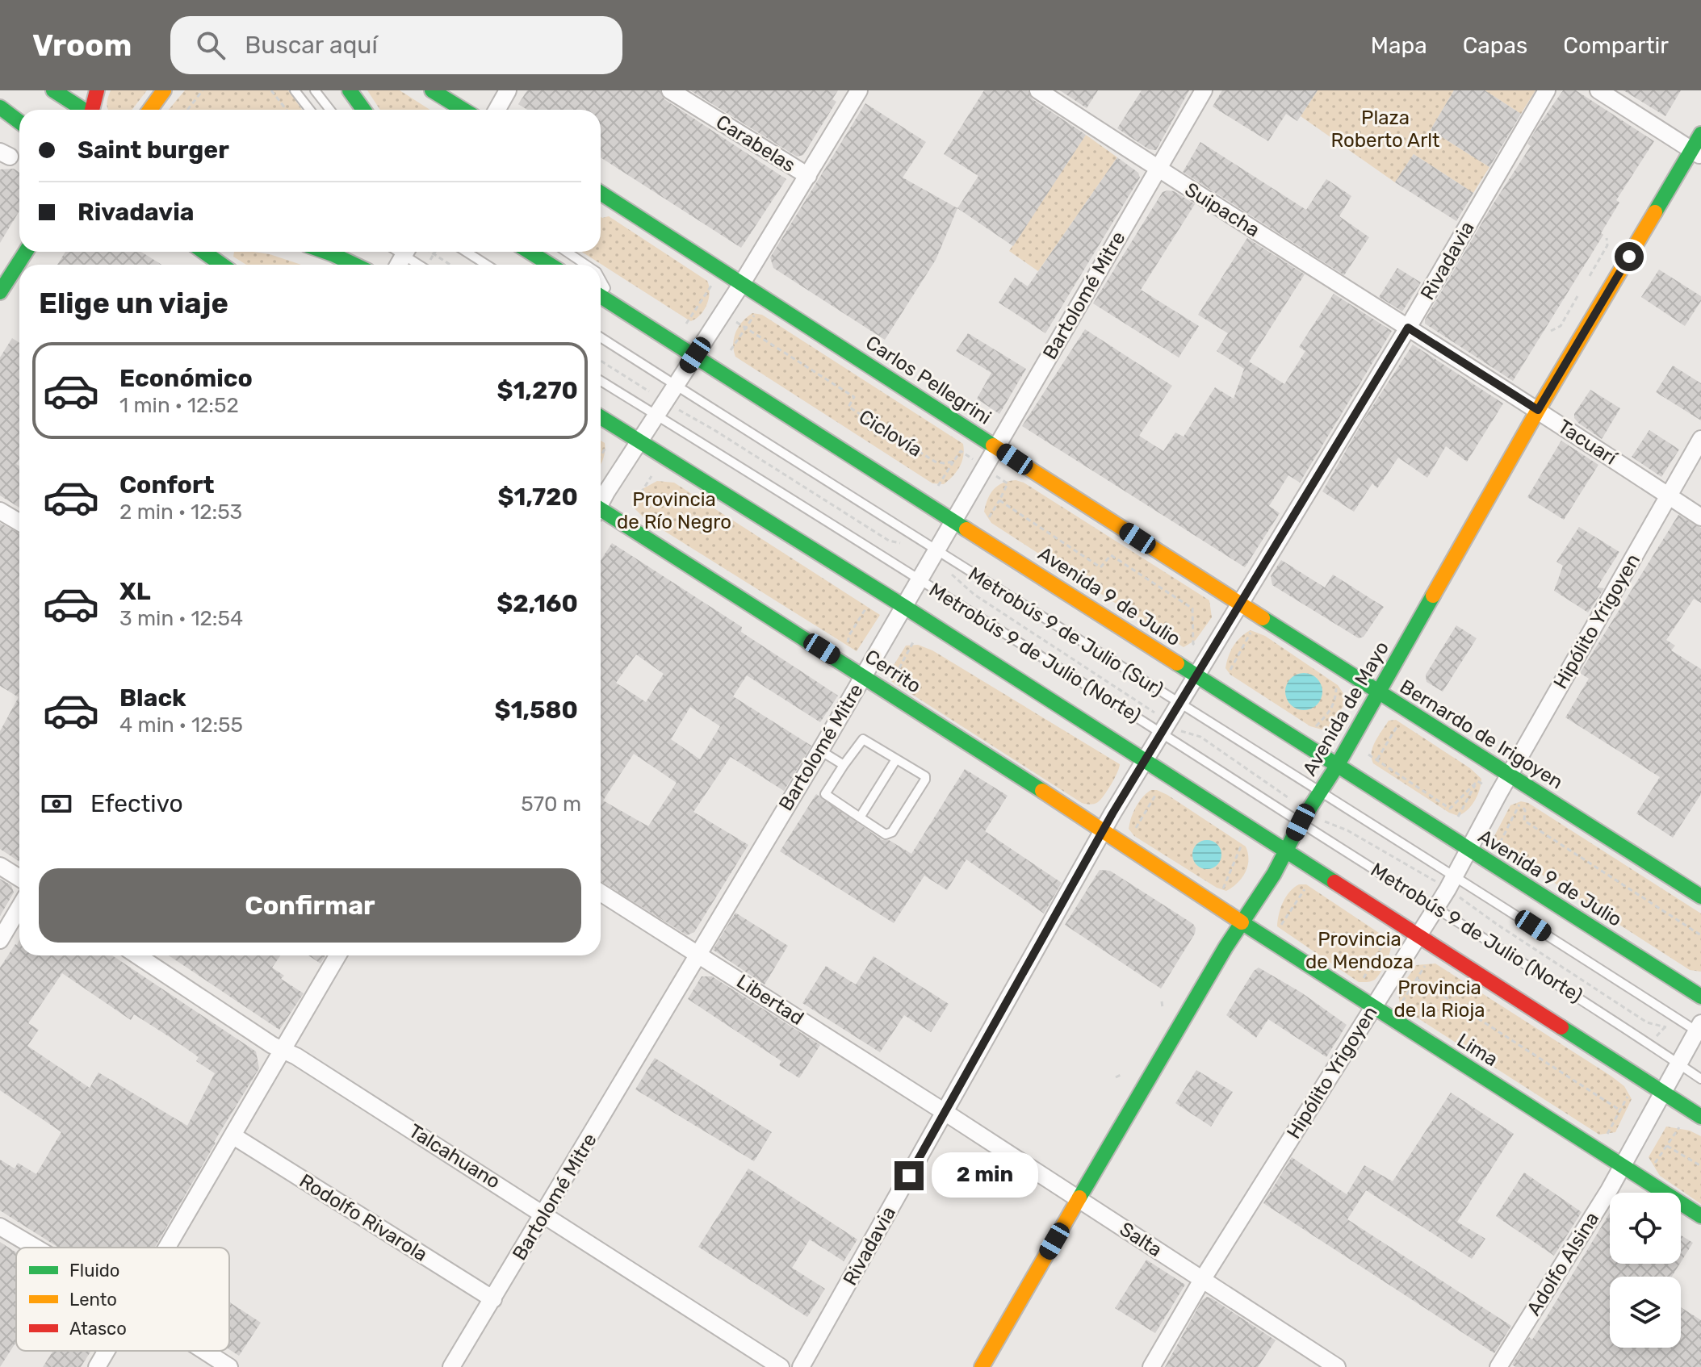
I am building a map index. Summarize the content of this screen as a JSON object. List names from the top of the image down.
{
  "streets": {
    "main road": [
      "Carlos Pellegrini",
      "Avenida 9 de Julio",
      "Cerrito",
      "Avenida de Mayo",
      "Bernardo de Irigoyen",
      "Lima"
    ],
    "street": [
      "Carabelas",
      "Suipacha",
      "Rivadavia",
      "Bartolomé Mitre",
      "Tacuarí",
      "Hipólito Yrigoyen",
      "Libertad",
      "Talcahuano",
      "Rodolfo Rivarola",
      "Salta",
      "Adolfo Alsina"
    ],
    "lane": ["Metrobús 9 de Julio (Sur)", "Metrobús 9 de Julio (Norte)"],
    "path": ["Ciclovía"]
  },
  "crossings": [
    ["Suipacha", "Rivadavia"],
    ["Suipacha", "Bartolomé Mitre"],
    ["Suipacha", "Tacuarí"],
    ["Rivadavia", "Carlos Pellegrini"],
    ["Rivadavia", "Ciclovía"],
    ["Rivadavia", "Tacuarí"],
    ["Rivadavia", "Avenida 9 de Julio"],
    ["Rivadavia", "Metrobús 9 de Julio (Sur)"],
    ["Rivadavia", "Metrobús 9 de Julio (Norte)"],
    ["Rivadavia", "Cerrito"],
    ["Rivadavia", "Bernardo de Irigoyen"],
    ["Rivadavia", "Libertad"],
    ["Rivadavia", "Lima"],
    ["Rivadavia", "Salta"],
    ["Bartolomé Mitre", "Carlos Pellegrini"],
    ["Bartolomé Mitre", "Ciclovía"],
    ["Bartolomé Mitre", "Avenida 9 de Julio"],
    ["Bartolomé Mitre", "Metrobús 9 de Julio (Sur)"],
    ["Bartolomé Mitre", "Metrobús 9 de Julio (Norte)"],
    ["Bartolomé Mitre", "Cerrito"],
    ["Bartolomé Mitre", "Libertad"],
    ["Bartolomé Mitre", "Talcahuano"],
    ["Bartolomé Mitre", "Rodolfo Rivarola"],
    ["Carlos Pellegrini", "Bernardo de Irigoyen"],
    ["Tacuarí", "Hipólito Yrigoyen"],
    ["Tacuarí", "Avenida de Mayo"],
    ["Avenida 9 de Julio", "Hipólito Yrigoyen"],
    ["Avenida 9 de Julio", "Avenida de Mayo"],
    ["Hipólito Yrigoyen", "Metrobús 9 de Julio (Sur)"],
    ["Hipólito Yrigoyen", "Metrobús 9 de Julio (Norte)"],
    ["Hipólito Yrigoyen", "Bernardo de Irigoyen"],
    ["Hipólito Yrigoyen", "Lima"],
    ["Hipólito Yrigoyen", "Salta"],
    ["Metrobús 9 de Julio (Sur)", "Avenida de Mayo"],
    ["Metrobús 9 de Julio (Sur)", "Adolfo Alsina"],
    ["Metrobús 9 de Julio (Norte)", "Avenida de Mayo"],
    ["Metrobús 9 de Julio (Norte)", "Adolfo Alsina"],
    ["Cerrito", "Lima"],
    ["Avenida de Mayo", "Bernardo de Irigoyen"],
    ["Avenida de Mayo", "Lima"],
    ["Avenida de Mayo", "Salta"],
    ["Libertad", "Salta"],
    ["Lima", "Adolfo Alsina"]
  ],
  "parks": [
    "Plaza Roberto Arlt",
    "Provincia de Río Negro",
    "Provincia de Mendoza",
    "Provincia de la Rioja"
  ],
  "legend": ["Fluido", "Lento", "Atasco"],
  "page": {
    "header": "Vroom",
    "search": "Buscar aquí",
    "nav": ["Mapa", "Capas", "Compartir"],
    "banner": ["Saint burger", "Rivadavia"],
    "heading": "Elige un viaje",
    "list": [
      {
        "name": "Económico",
        "note": "1 min · 12:52",
        "value": "$1,270"
      },
      {
        "name": "Confort",
        "note": "2 min · 12:53",
        "value": "$1,720"
      },
      {
        "name": "XL",
        "note": "3 min · 12:54",
        "value": "$2,160"
      },
      {
        "name": "Black",
        "note": "4 min · 12:55",
        "value": "$1,580"
      }
    ],
    "pay": ["Efectivo", "570 m"],
    "buttons": "Confirmar",
    "bubble": "2 min"
  }
}
